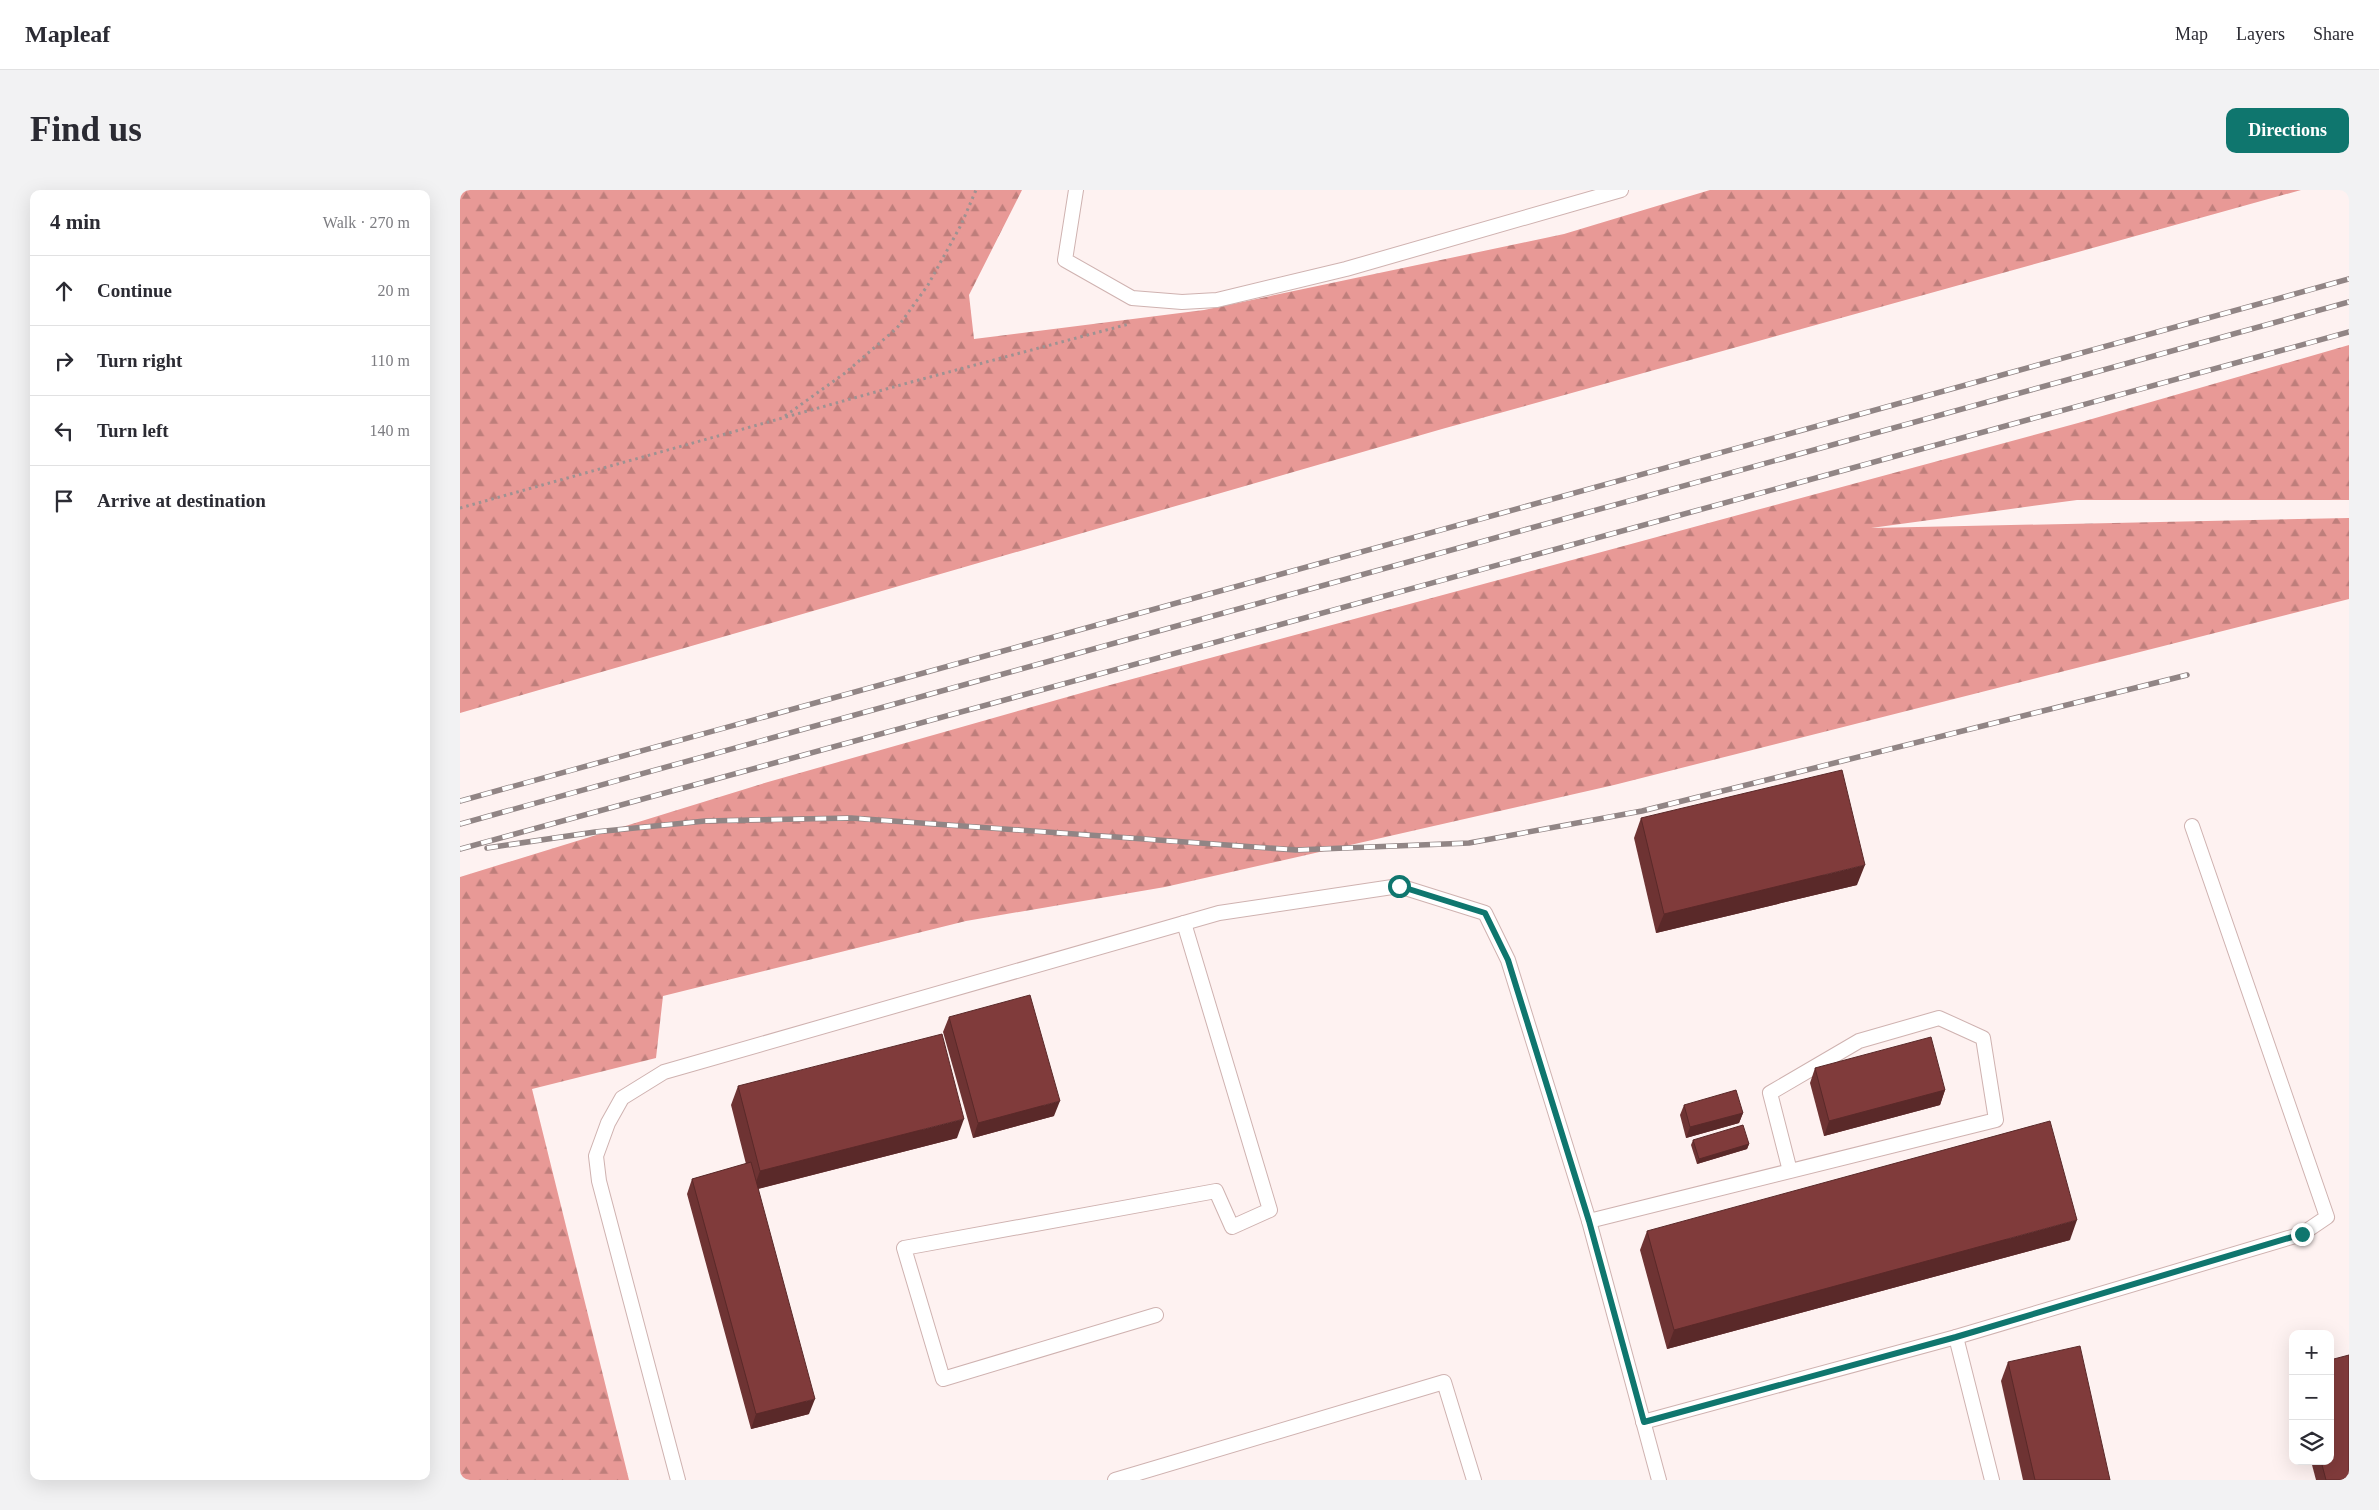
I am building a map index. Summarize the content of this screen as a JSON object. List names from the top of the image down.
{
  "page": {
    "header": "Mapleaf",
    "nav": ["Map", "Layers", "Share"],
    "buttons": "Directions",
    "title": "Find us",
    "heading": ["4 min", "Walk · 270 m"],
    "list": [
      ["Continue", "20 m"],
      ["Turn right", "110 m"],
      ["Turn left", "140 m"],
      "Arrive at destination"
    ],
    "map_buttons": ["+", "−"]
  }
}
